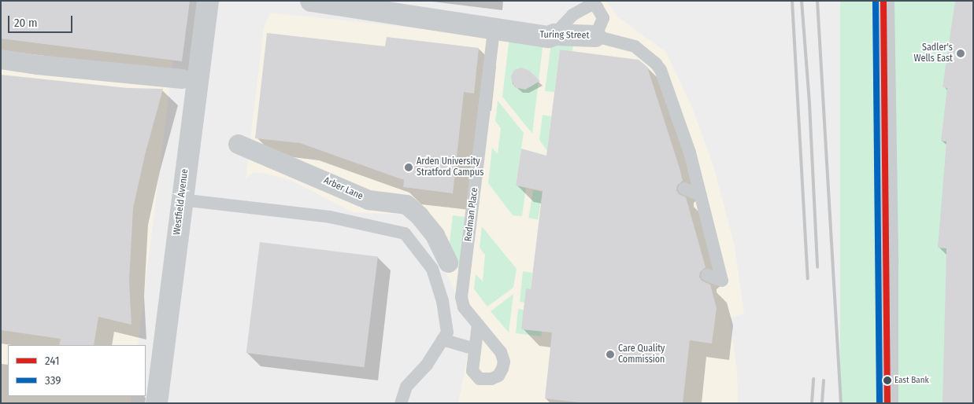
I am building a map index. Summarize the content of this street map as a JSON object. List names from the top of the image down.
{
  "streets": {
    "street": ["Turing Street", "Arber Lane", "Westfield Avenue"],
    "lane": ["Redman Place"]
  },
  "crossings": [
    ["Turing Street", "Redman Place"]
  ],
  "places": [
    "Sadler's Wells East",
    "Arden University Stratford Campus",
    "Care Quality Commission",
    "East Bank"
  ],
  "lines": ["transit line 241", "transit line 339"],
  "legend": ["241", "339"],
  "scale_bar": "20 m"
}
